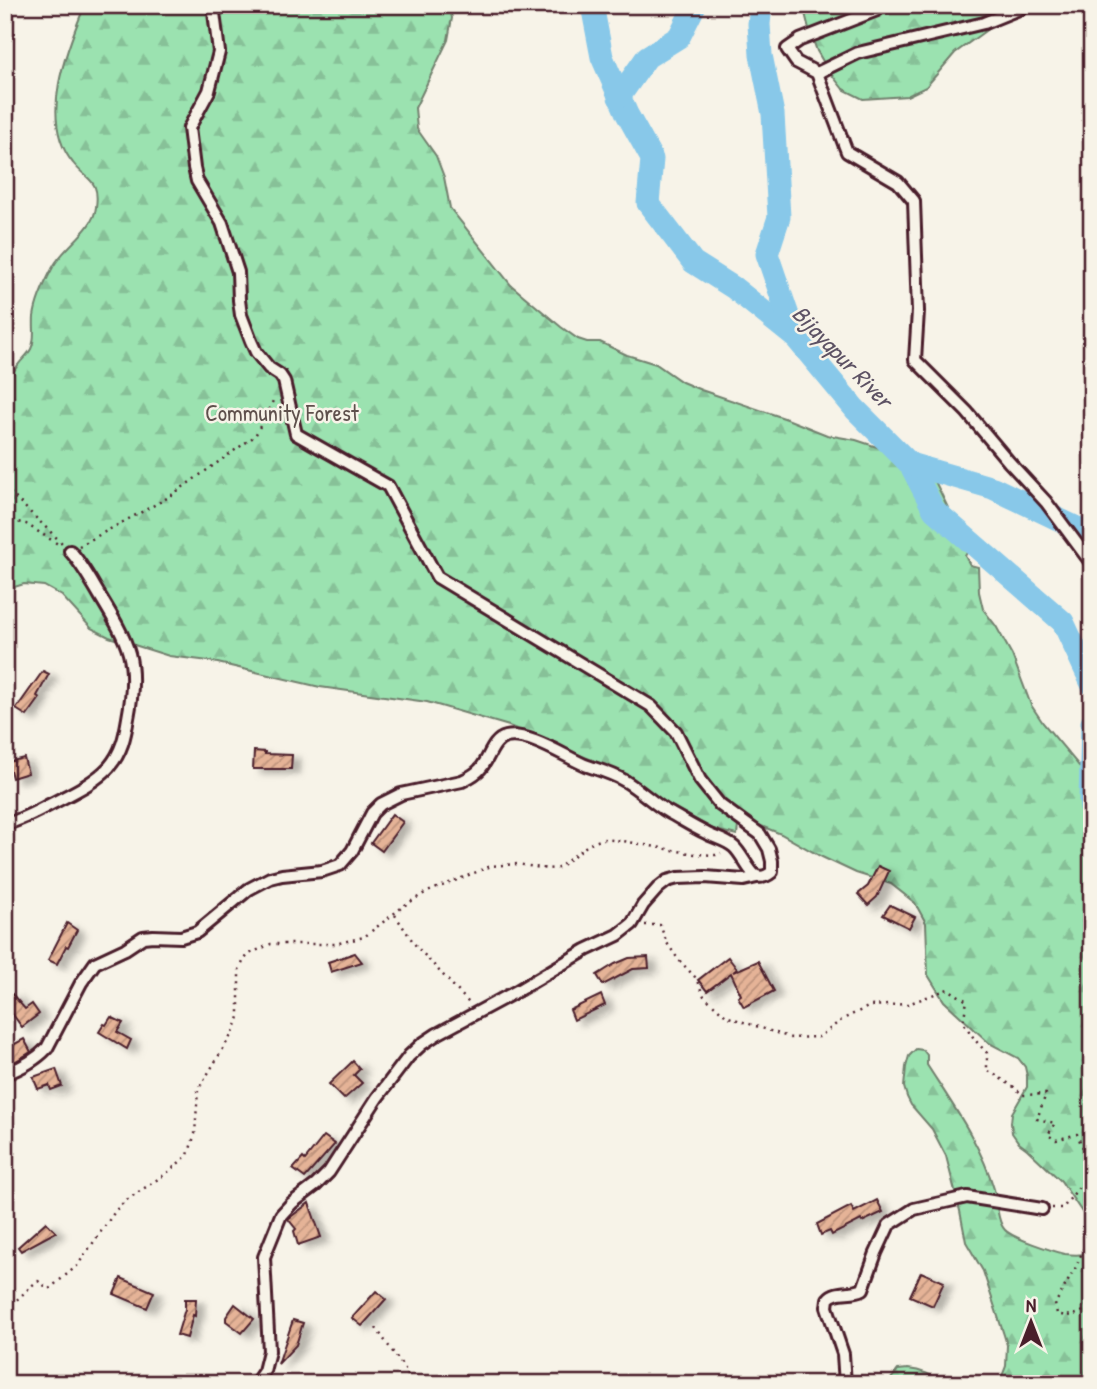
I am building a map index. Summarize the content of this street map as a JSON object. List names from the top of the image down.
{
  "water": ["Bijayapur River"],
  "parks": ["Community Forest"],
  "north": "top"
}
